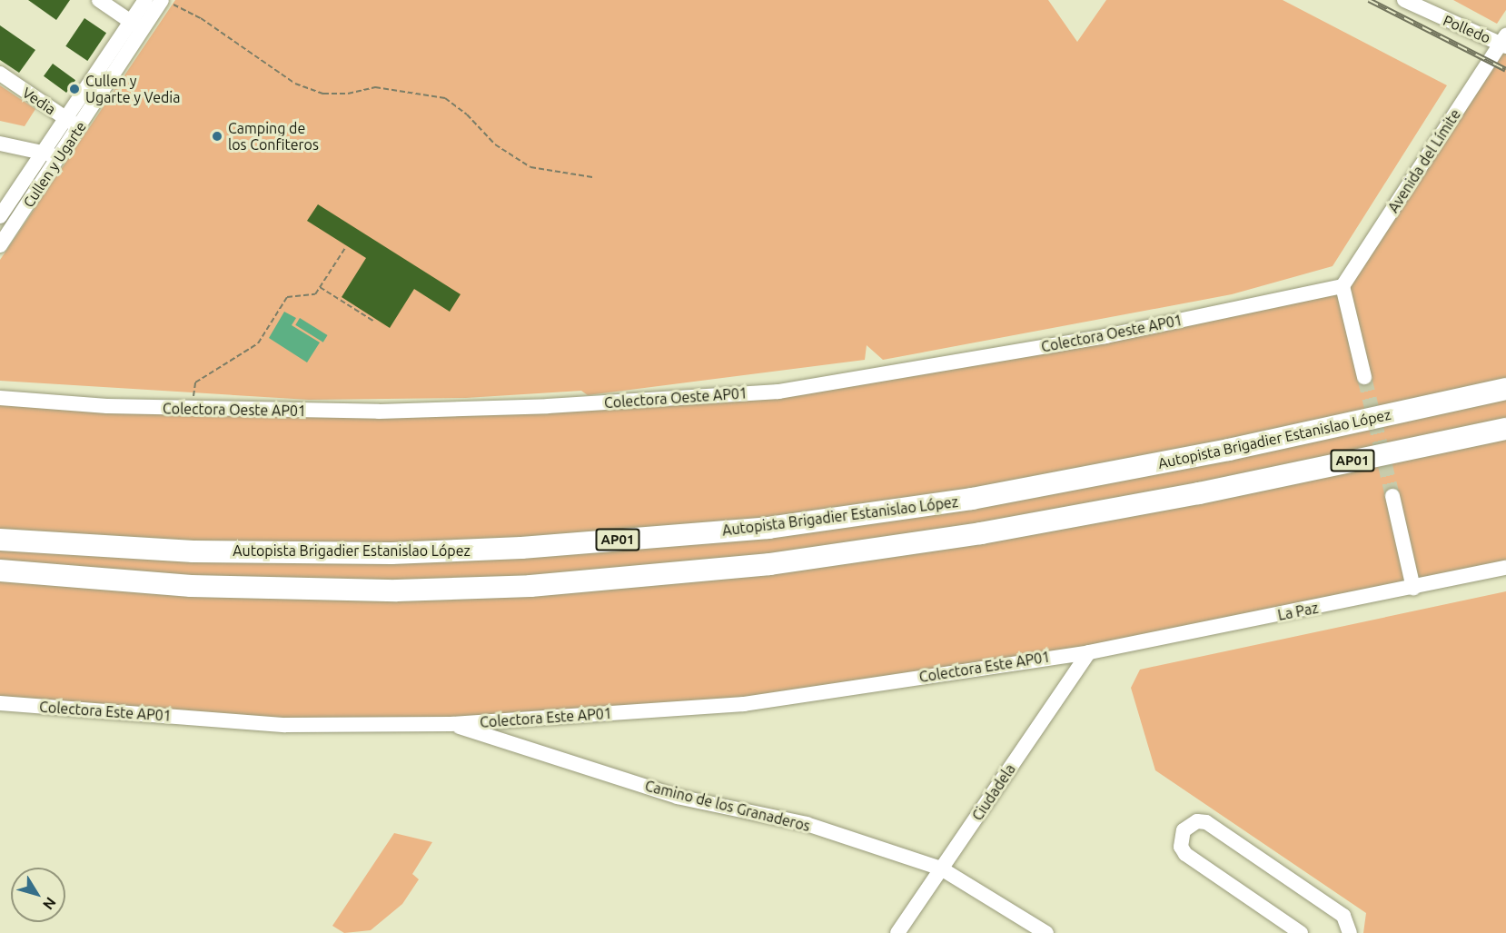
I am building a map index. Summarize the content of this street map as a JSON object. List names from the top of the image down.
{
  "streets": {
    "highway": ["Autopista Brigadier Estanislao López", "AP01"],
    "street": [
      "Polledo",
      "Vedia",
      "Avenida del Límite",
      "Cullen y Ugarte",
      "Colectora Oeste AP01",
      "La Paz",
      "Colectora Este AP01",
      "Ciudadela",
      "Camino de los Granaderos"
    ]
  },
  "crossings": [
    ["Polledo", "Avenida del Límite"],
    ["Vedia", "Cullen y Ugarte"],
    ["Avenida del Límite", "Colectora Oeste AP01"],
    ["La Paz", "Colectora Este AP01"],
    ["La Paz", "Ciudadela"],
    ["Colectora Este AP01", "Ciudadela"],
    ["Colectora Este AP01", "Camino de los Granaderos"],
    ["Ciudadela", "Camino de los Granaderos"]
  ],
  "places": ["Cullen y Ugarte y Vedia", "Camping de los Confiteros"],
  "north": "bottom right"
}
